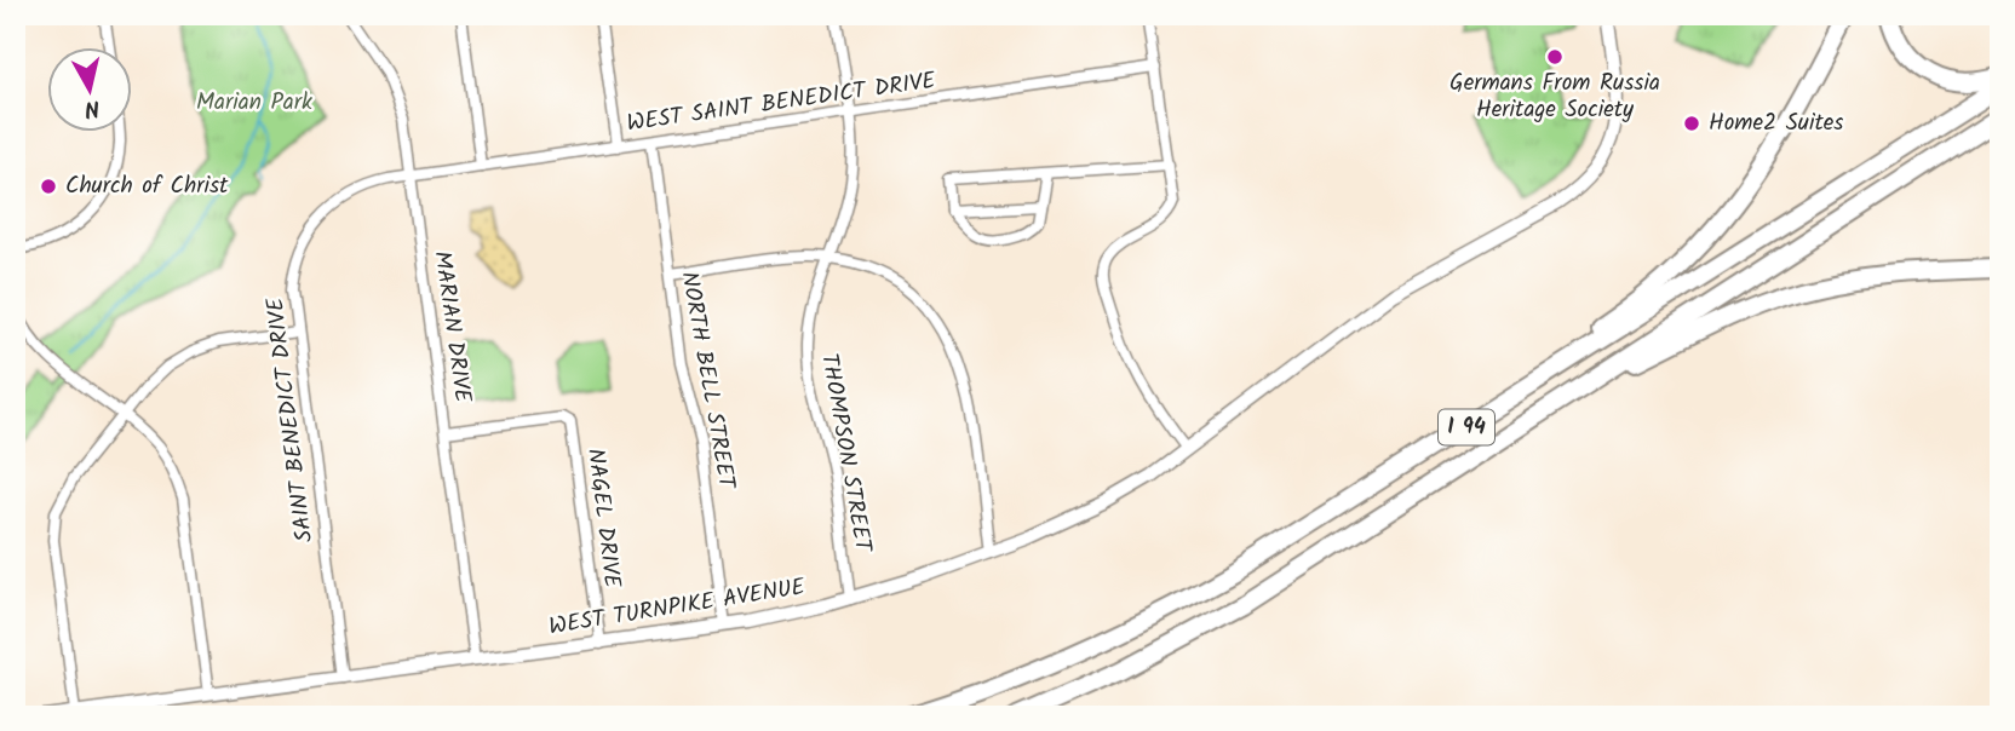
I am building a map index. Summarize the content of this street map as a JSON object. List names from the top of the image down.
{
  "streets": {
    "highway": ["I 94"],
    "street": [
      "WEST SAINT BENEDICT DRIVE",
      "MARIAN DRIVE",
      "NORTH BELL STREET",
      "SAINT BENEDICT DRIVE",
      "THOMPSON STREET",
      "NAGEL DRIVE",
      "WEST TURNPIKE AVENUE"
    ]
  },
  "crossings": [
    ["WEST SAINT BENEDICT DRIVE", "MARIAN DRIVE"],
    ["WEST SAINT BENEDICT DRIVE", "NORTH BELL STREET"],
    ["WEST SAINT BENEDICT DRIVE", "SAINT BENEDICT DRIVE"],
    ["WEST SAINT BENEDICT DRIVE", "THOMPSON STREET"],
    ["MARIAN DRIVE", "SAINT BENEDICT DRIVE"],
    ["MARIAN DRIVE", "NAGEL DRIVE"],
    ["MARIAN DRIVE", "WEST TURNPIKE AVENUE"],
    ["NORTH BELL STREET", "WEST TURNPIKE AVENUE"],
    ["SAINT BENEDICT DRIVE", "WEST TURNPIKE AVENUE"],
    ["THOMPSON STREET", "WEST TURNPIKE AVENUE"],
    ["NAGEL DRIVE", "WEST TURNPIKE AVENUE"]
  ],
  "parks": ["Marian Park"],
  "places": ["Germans From Russia Heritage Society", "Home2 Suites", "Church of Christ"],
  "north": "bottom"
}
